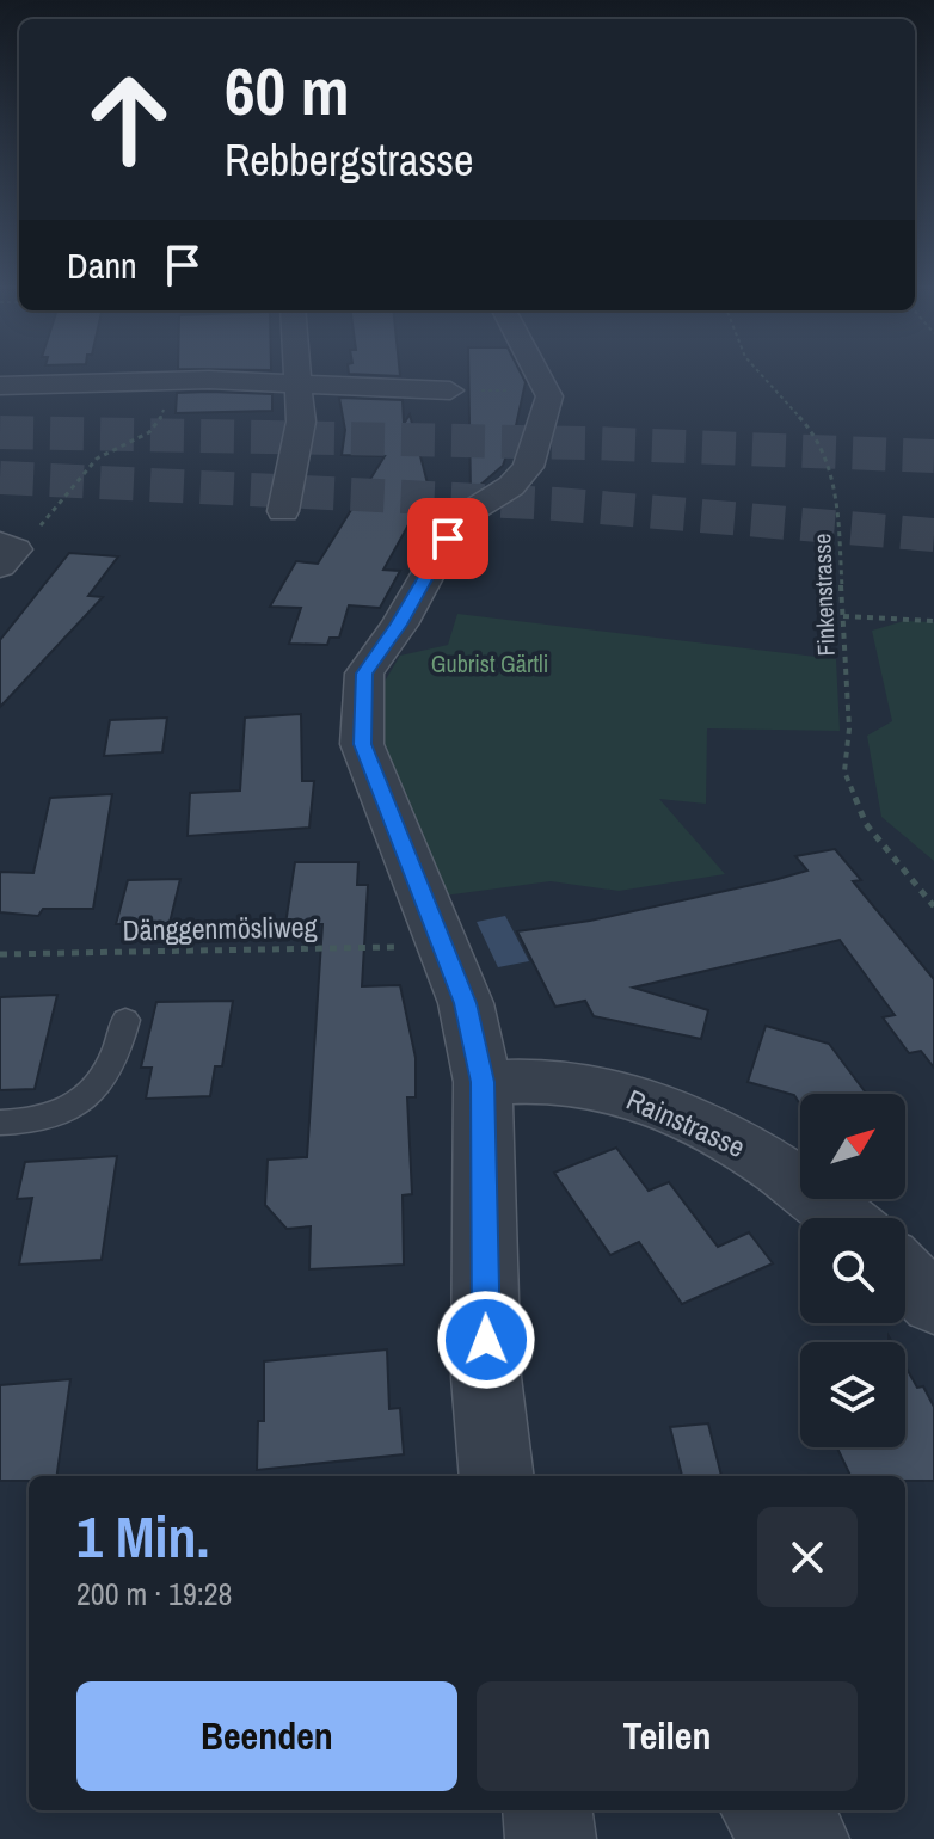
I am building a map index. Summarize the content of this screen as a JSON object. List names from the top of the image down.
{
  "streets": {
    "street": ["Rainstrasse"],
    "path": ["Finkenstrasse", "Dänggenmösliweg"]
  },
  "parks": ["Gubrist Gärtli"],
  "north": "top right",
  "page": {
    "turn": ["60 m", "Rebbergstrasse"],
    "then": "Dann",
    "heading": ["1 Min.", "200 m · 19:28"],
    "buttons": ["Beenden", "Teilen"]
  }
}
